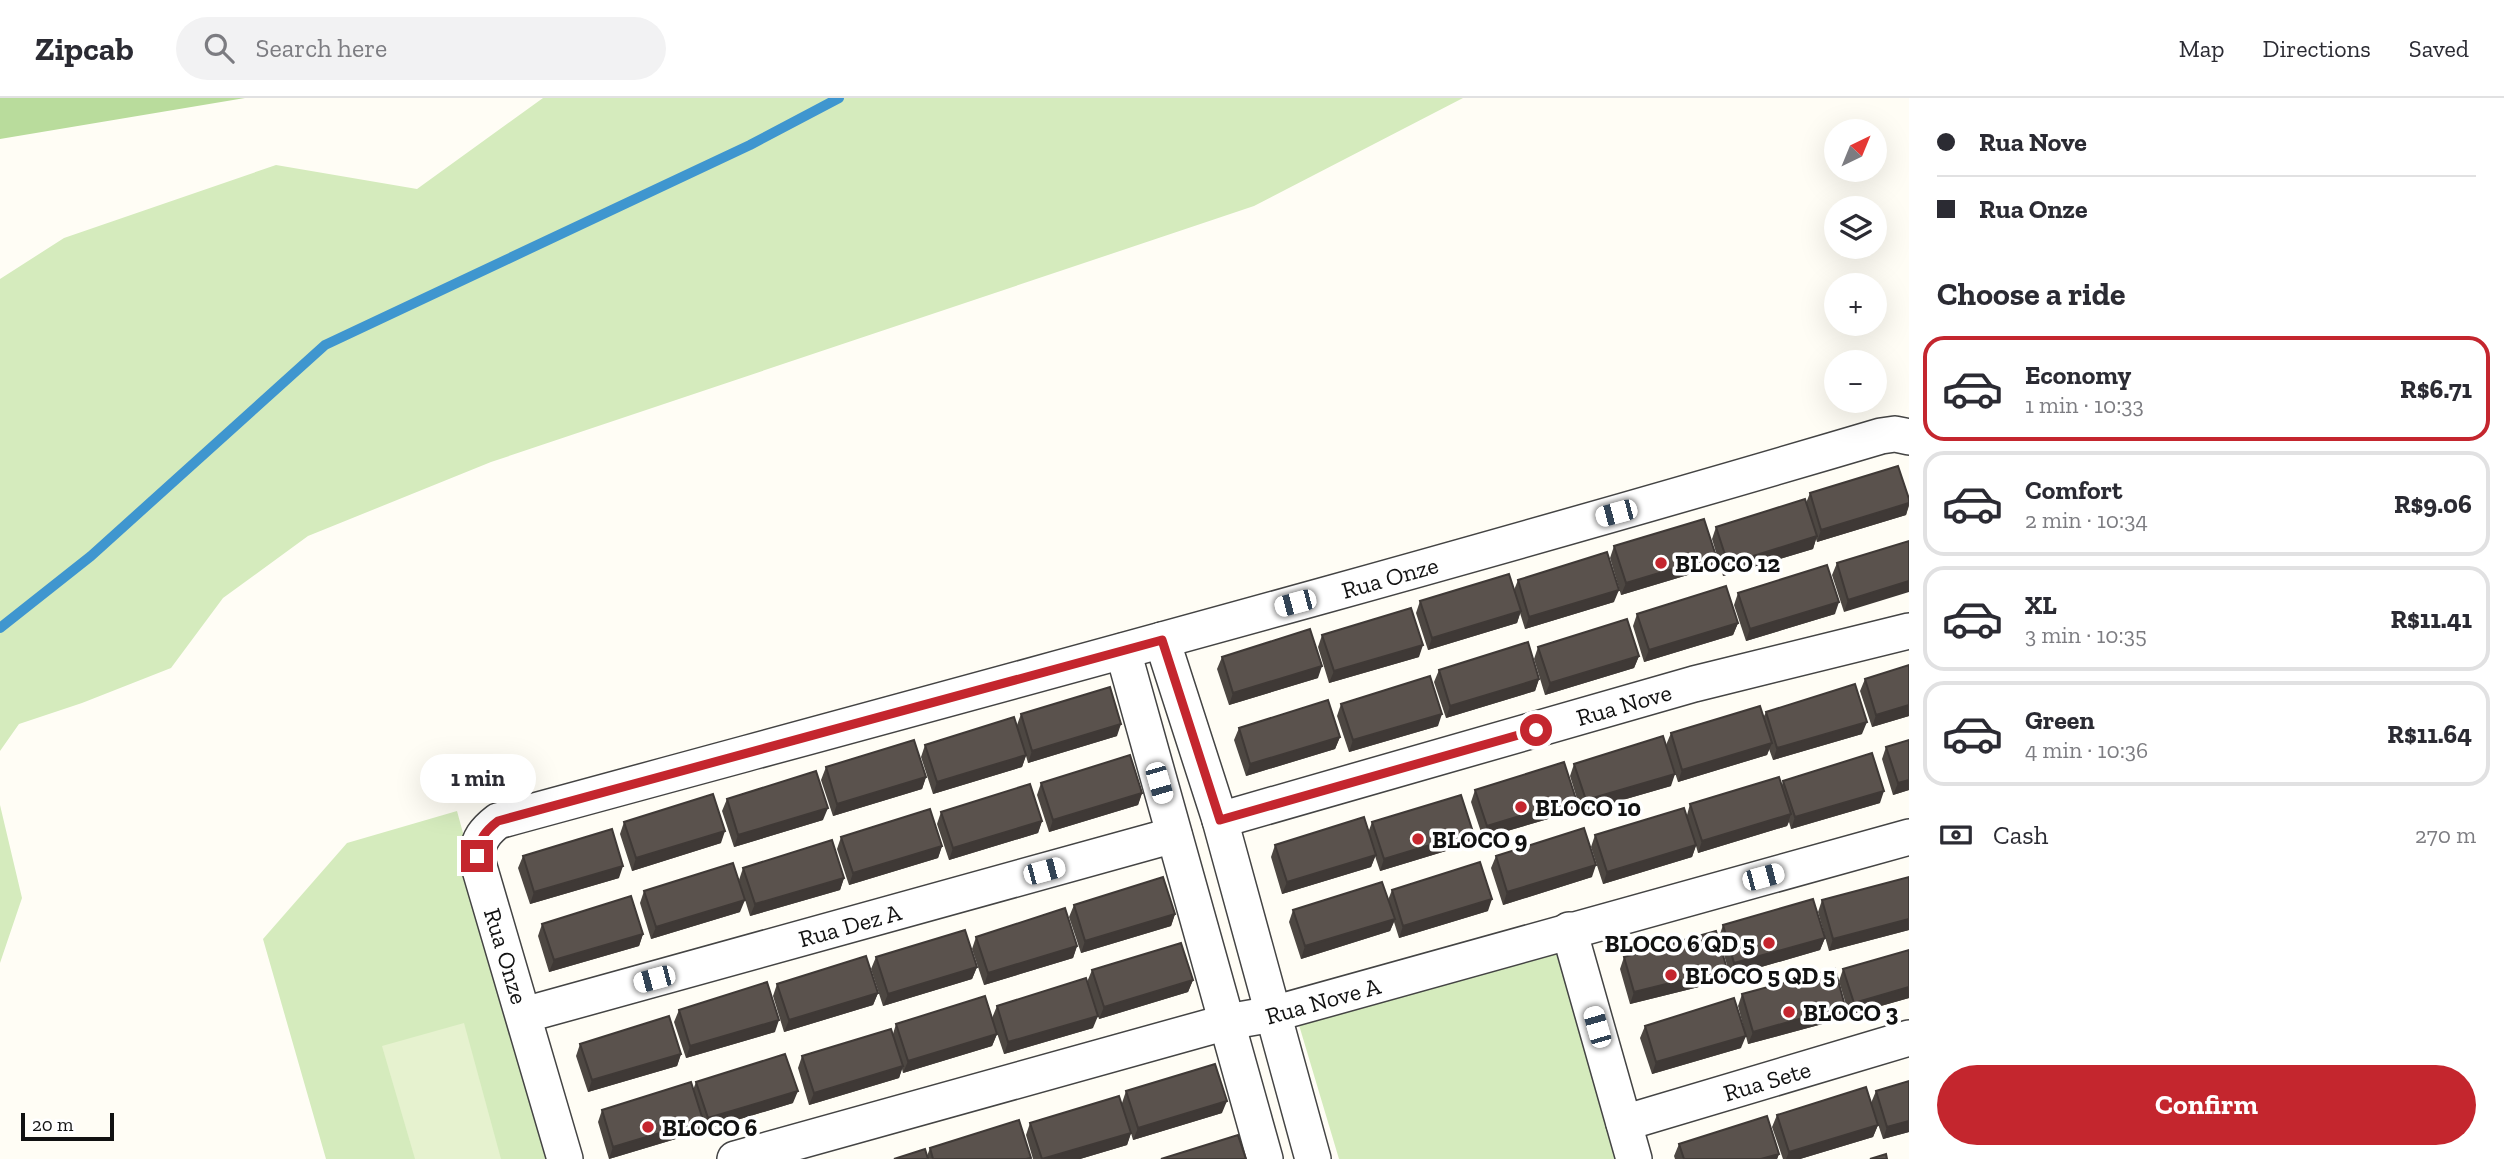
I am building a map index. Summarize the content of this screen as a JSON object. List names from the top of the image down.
{
  "streets": {
    "street": [
      "Rua Onze",
      "Rua Nove",
      "Rua Dez A",
      "Rua Nove A",
      "Rua Sete"
    ]
  },
  "crossings": [
    ["Rua Onze", "Rua Dez A"]
  ],
  "places": [
    "BLOCO 12",
    "BLOCO 10",
    "BLOCO 9",
    "BLOCO 6 QD 5",
    "BLOCO 5 QD 5",
    "BLOCO 3",
    "BLOCO 6"
  ],
  "scale_bar": "20 m",
  "north": "top right",
  "page": {
    "header": "Zipcab",
    "search": "Search here",
    "nav": ["Map", "Directions", "Saved"],
    "banner": ["Rua Nove", "Rua Onze"],
    "map_buttons": ["+", "−"],
    "heading": "Choose a ride",
    "list": [
      {
        "name": "Economy",
        "note": "1 min · 10:33",
        "value": "R$6.71"
      },
      {
        "name": "Comfort",
        "note": "2 min · 10:34",
        "value": "R$9.06"
      },
      {
        "name": "XL",
        "note": "3 min · 10:35",
        "value": "R$11.41"
      },
      {
        "name": "Green",
        "note": "4 min · 10:36",
        "value": "R$11.64"
      }
    ],
    "bubble": "1 min",
    "pay": ["Cash", "270 m"],
    "buttons": "Confirm",
    "scale": "20 m"
  }
}
